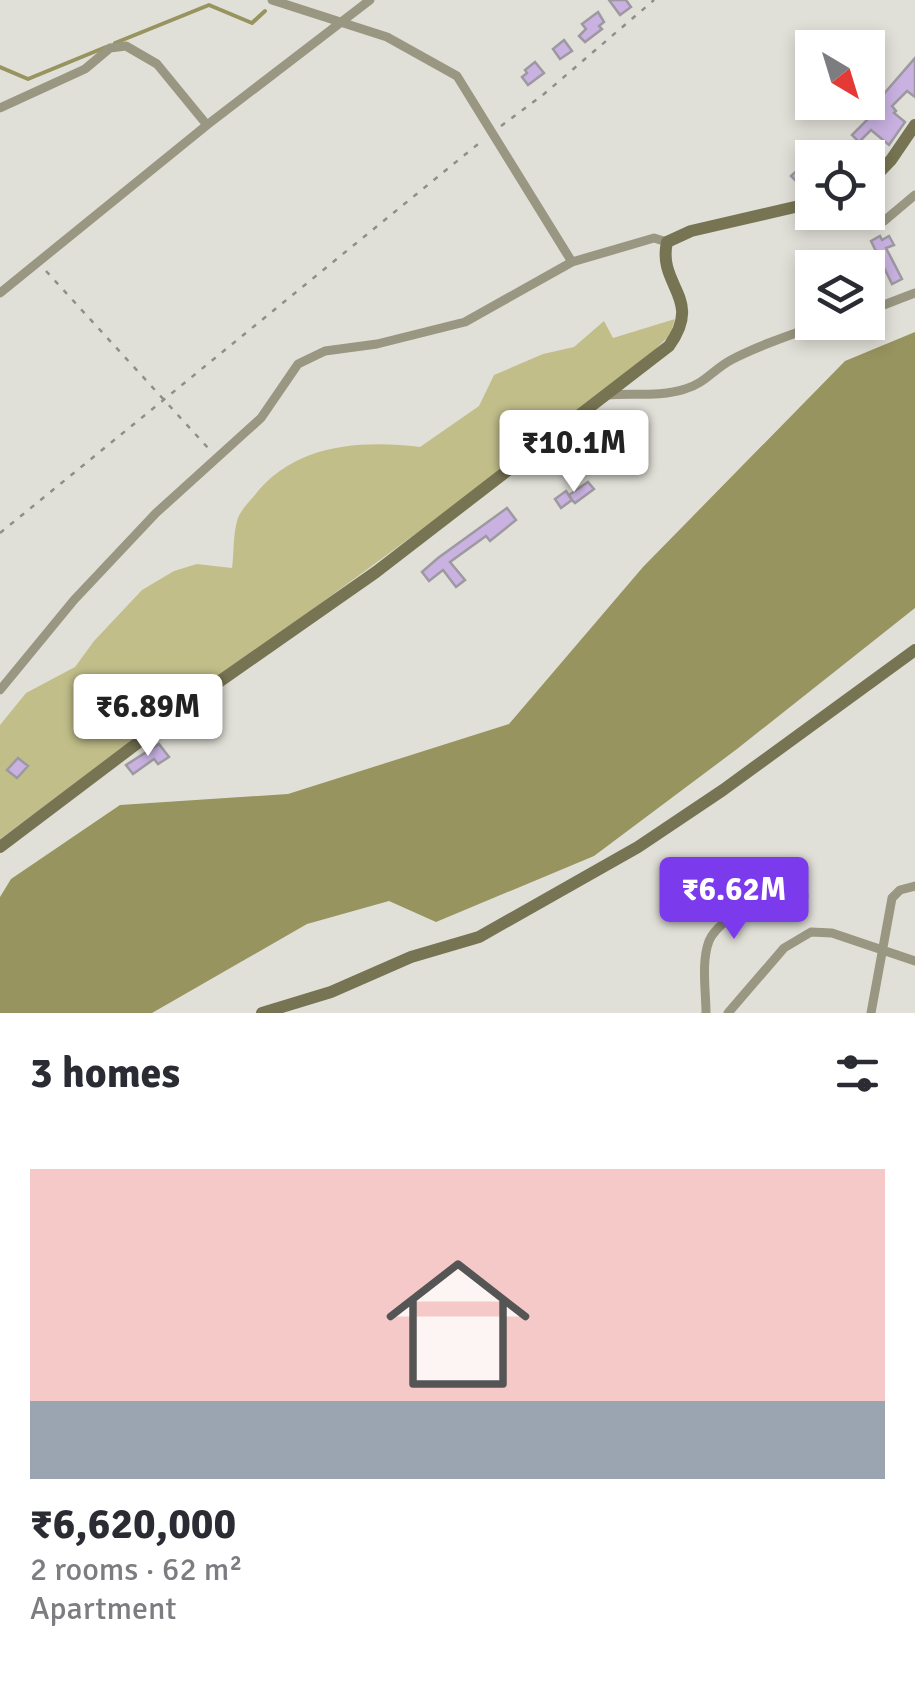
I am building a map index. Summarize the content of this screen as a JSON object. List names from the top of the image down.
{
  "north": "bottom right",
  "page": {
    "price": ["₹10.1M", "₹6.89M", "₹6.62M"],
    "heading": "3 homes",
    "list": [
      {
        "name": "₹6,620,000",
        "note": "2 rooms · 62 m² · Apartment"
      }
    ]
  }
}
